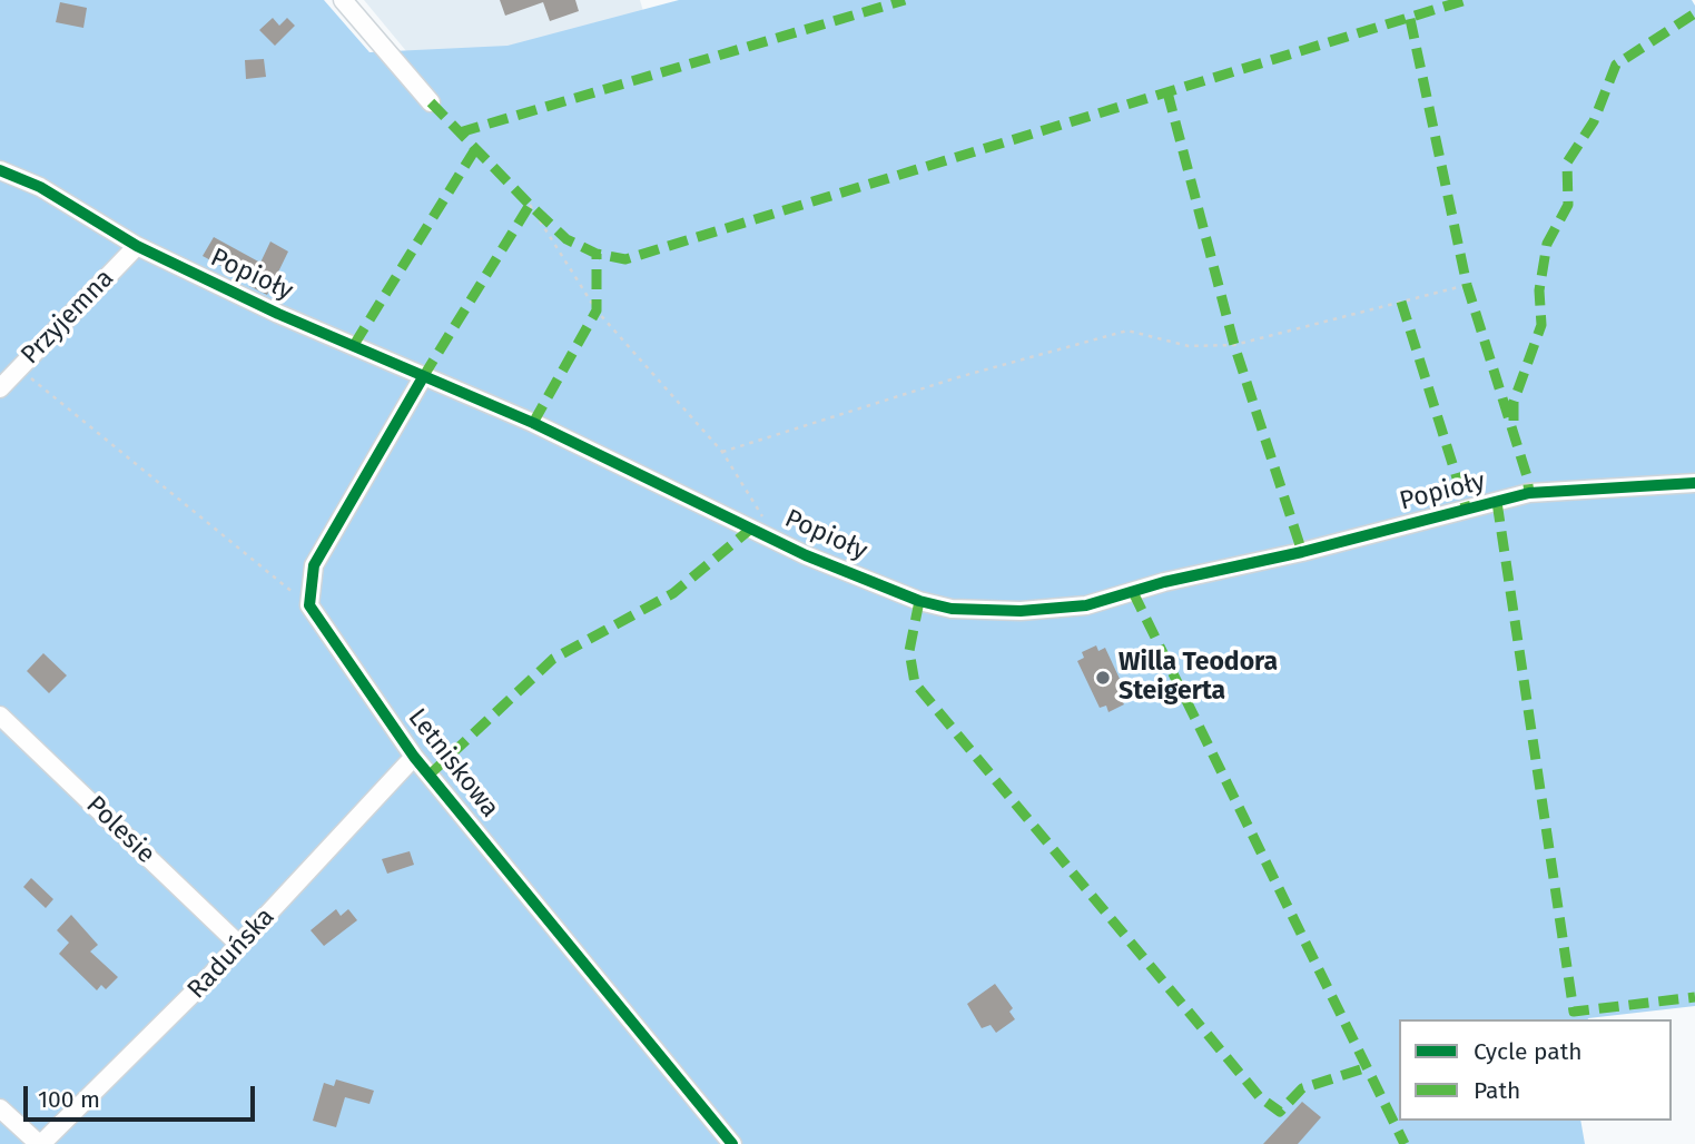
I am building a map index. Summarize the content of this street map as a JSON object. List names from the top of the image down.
{
  "streets": {
    "street": [
      "Popioły",
      "Przyjemna",
      "Letniskowa",
      "Polesie",
      "Raduńska"
    ]
  },
  "crossings": [
    ["Popioły", "Przyjemna"],
    ["Letniskowa", "Raduńska"],
    ["Polesie", "Raduńska"]
  ],
  "places": ["Willa Teodora Steigerta"],
  "legend": ["Cycle path", "Path"],
  "scale_bar": "100 m"
}
